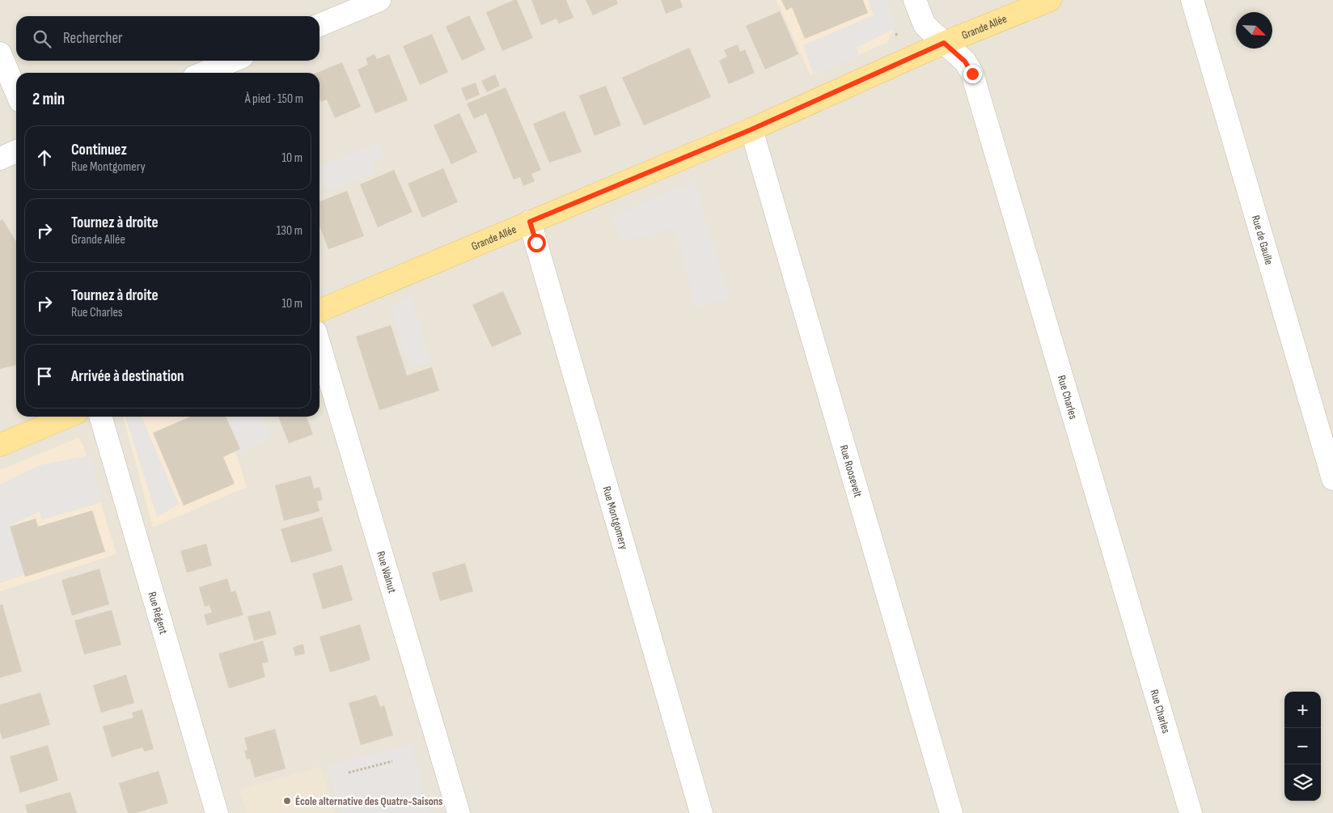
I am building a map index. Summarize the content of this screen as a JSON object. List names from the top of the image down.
{
  "streets": {
    "main road": ["Grande Allée"],
    "street": [
      "Rue de Gaulle",
      "Rue Charles",
      "Rue Roosevelt",
      "Rue Montgomery",
      "Rue Walnut",
      "Rue Régent"
    ]
  },
  "crossings": [
    ["Grande Allée", "Rue Charles"],
    ["Grande Allée", "Rue Roosevelt"],
    ["Grande Allée", "Rue Montgomery"]
  ],
  "places": ["École alternative des Quatre-Saisons"],
  "north": "bottom right",
  "page": {
    "search": "Rechercher",
    "heading": ["2 min", "À pied · 150 m"],
    "list": [
      ["Continuez", "Rue Montgomery", "10 m"],
      ["Tournez à droite", "Grande Allée", "130 m"],
      ["Tournez à droite", "Rue Charles", "10 m"],
      "Arrivée à destination"
    ],
    "map_buttons": ["+", "−"]
  }
}
